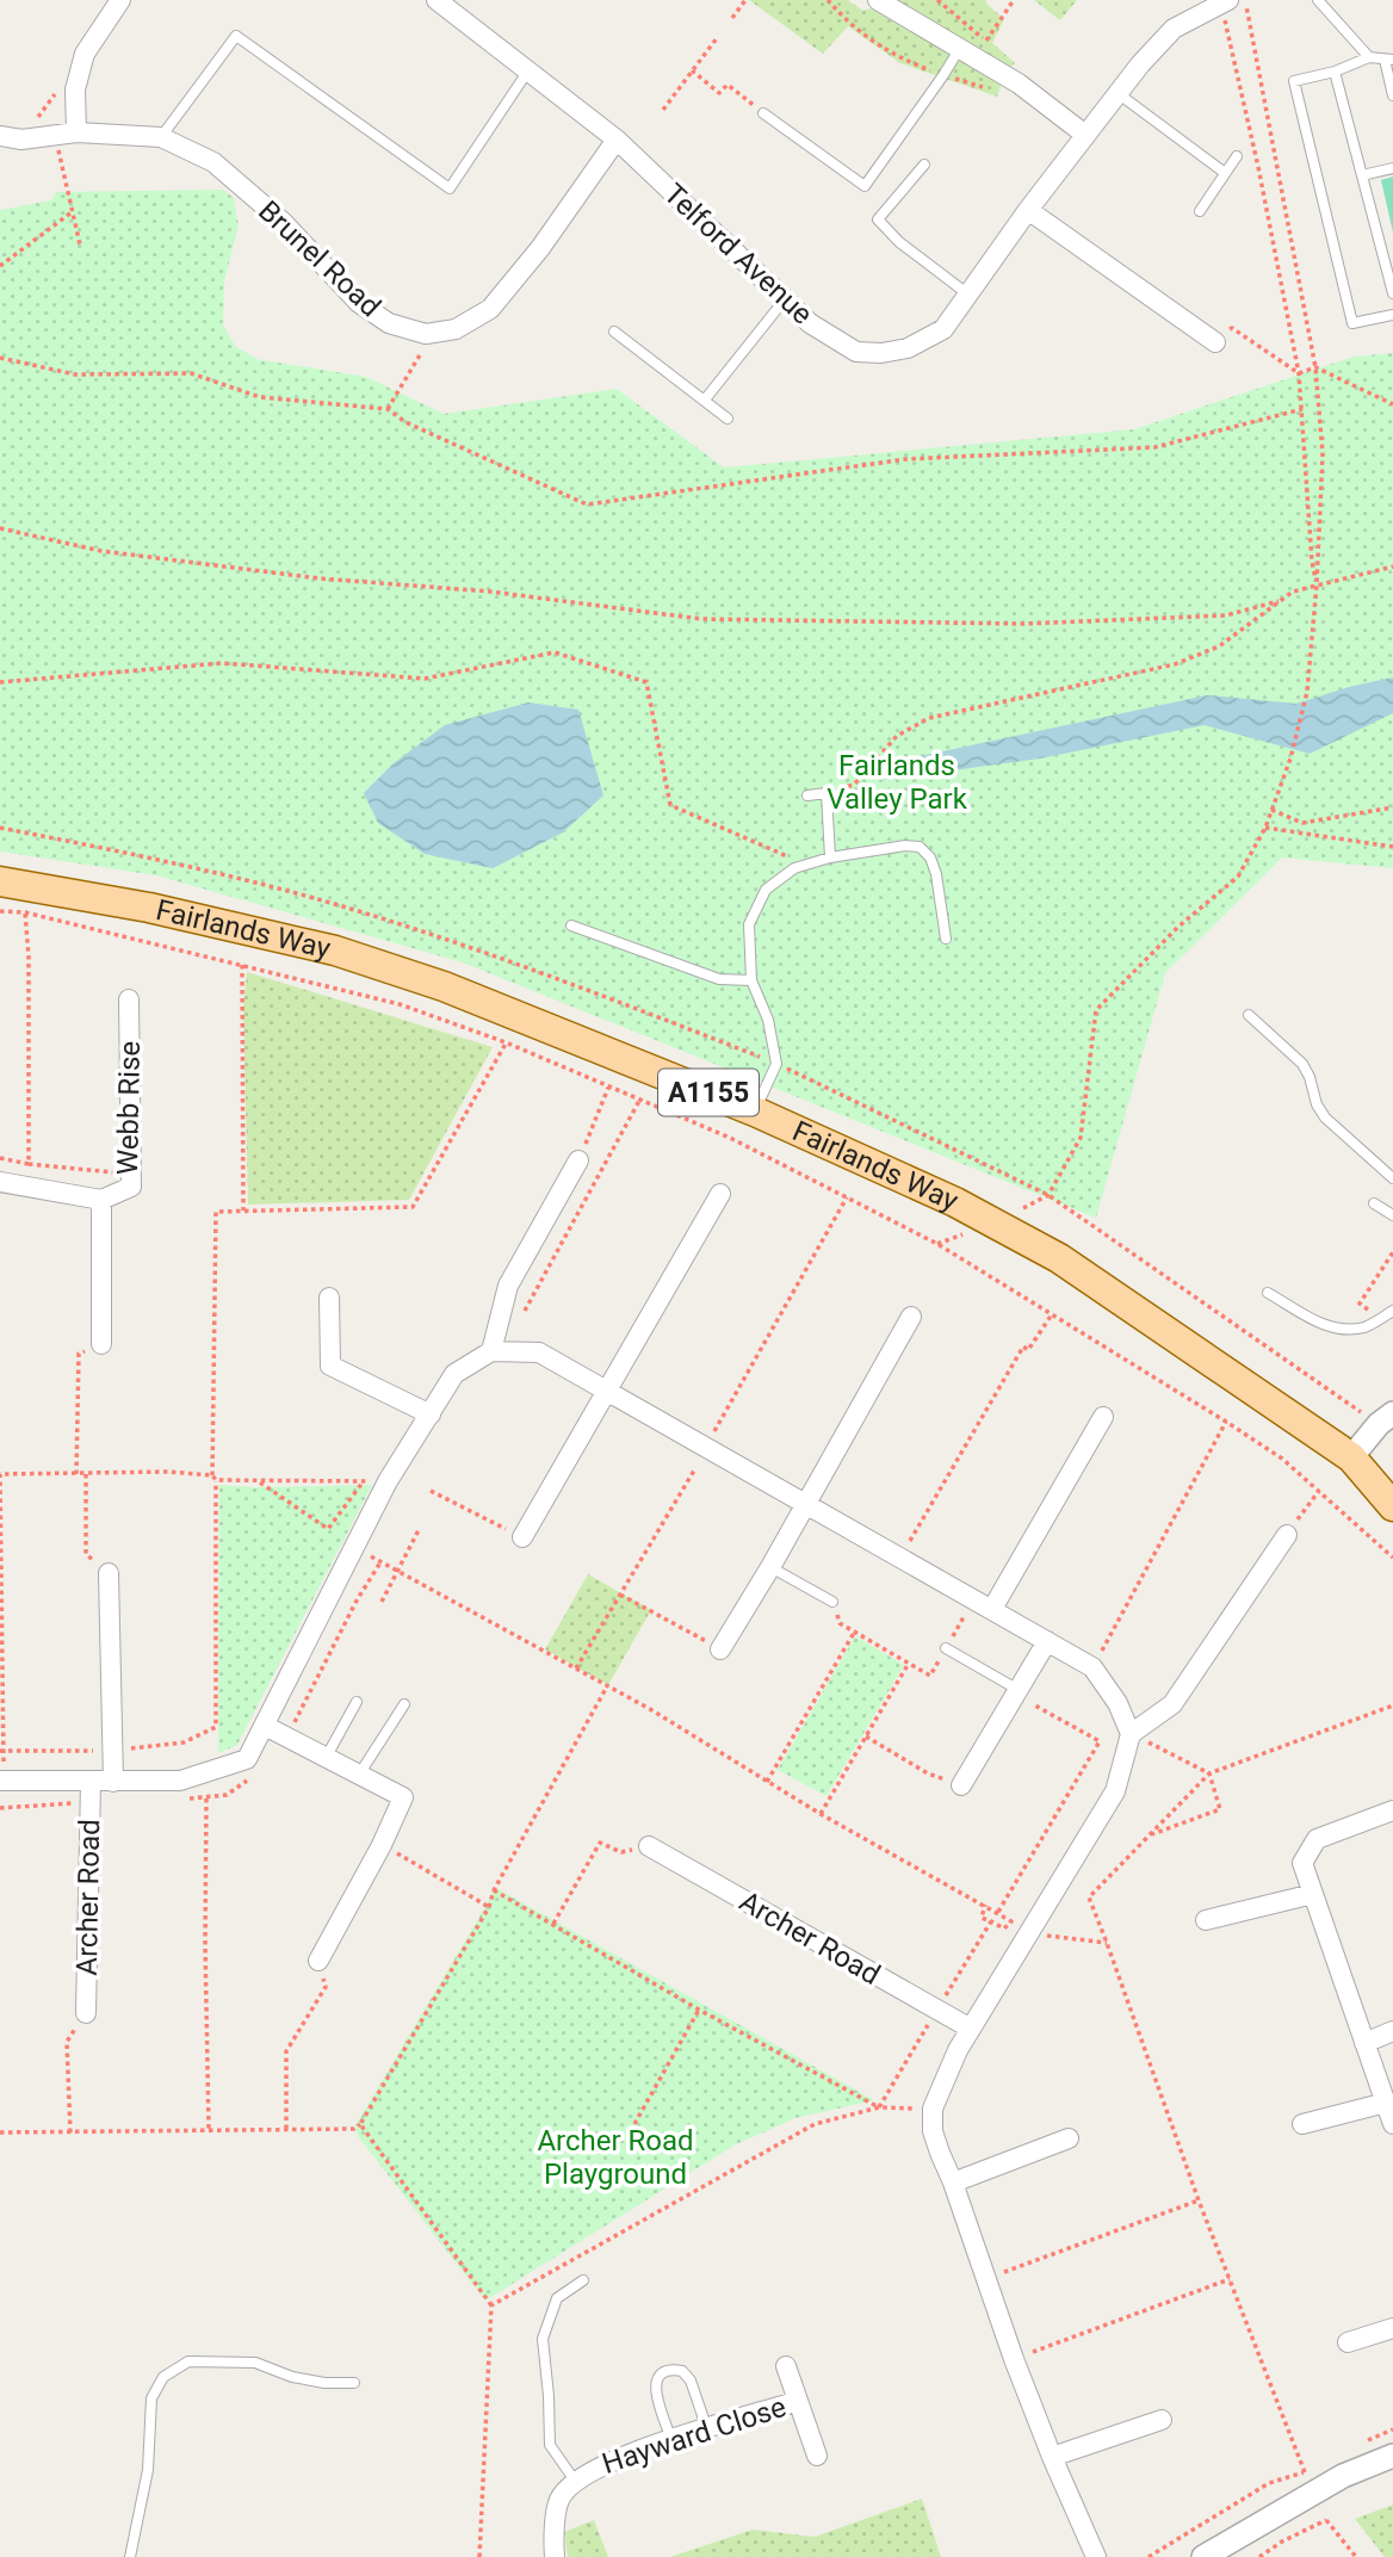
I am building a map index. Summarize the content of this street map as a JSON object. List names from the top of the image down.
{
  "streets": {
    "main road": ["Fairlands Way", "A1155"],
    "street": [
      "Telford Avenue",
      "Brunel Road",
      "Webb Rise",
      "Archer Road",
      "Hayward Close"
    ]
  },
  "parks": ["Fairlands Valley Park", "Archer Road Playground"]
}
